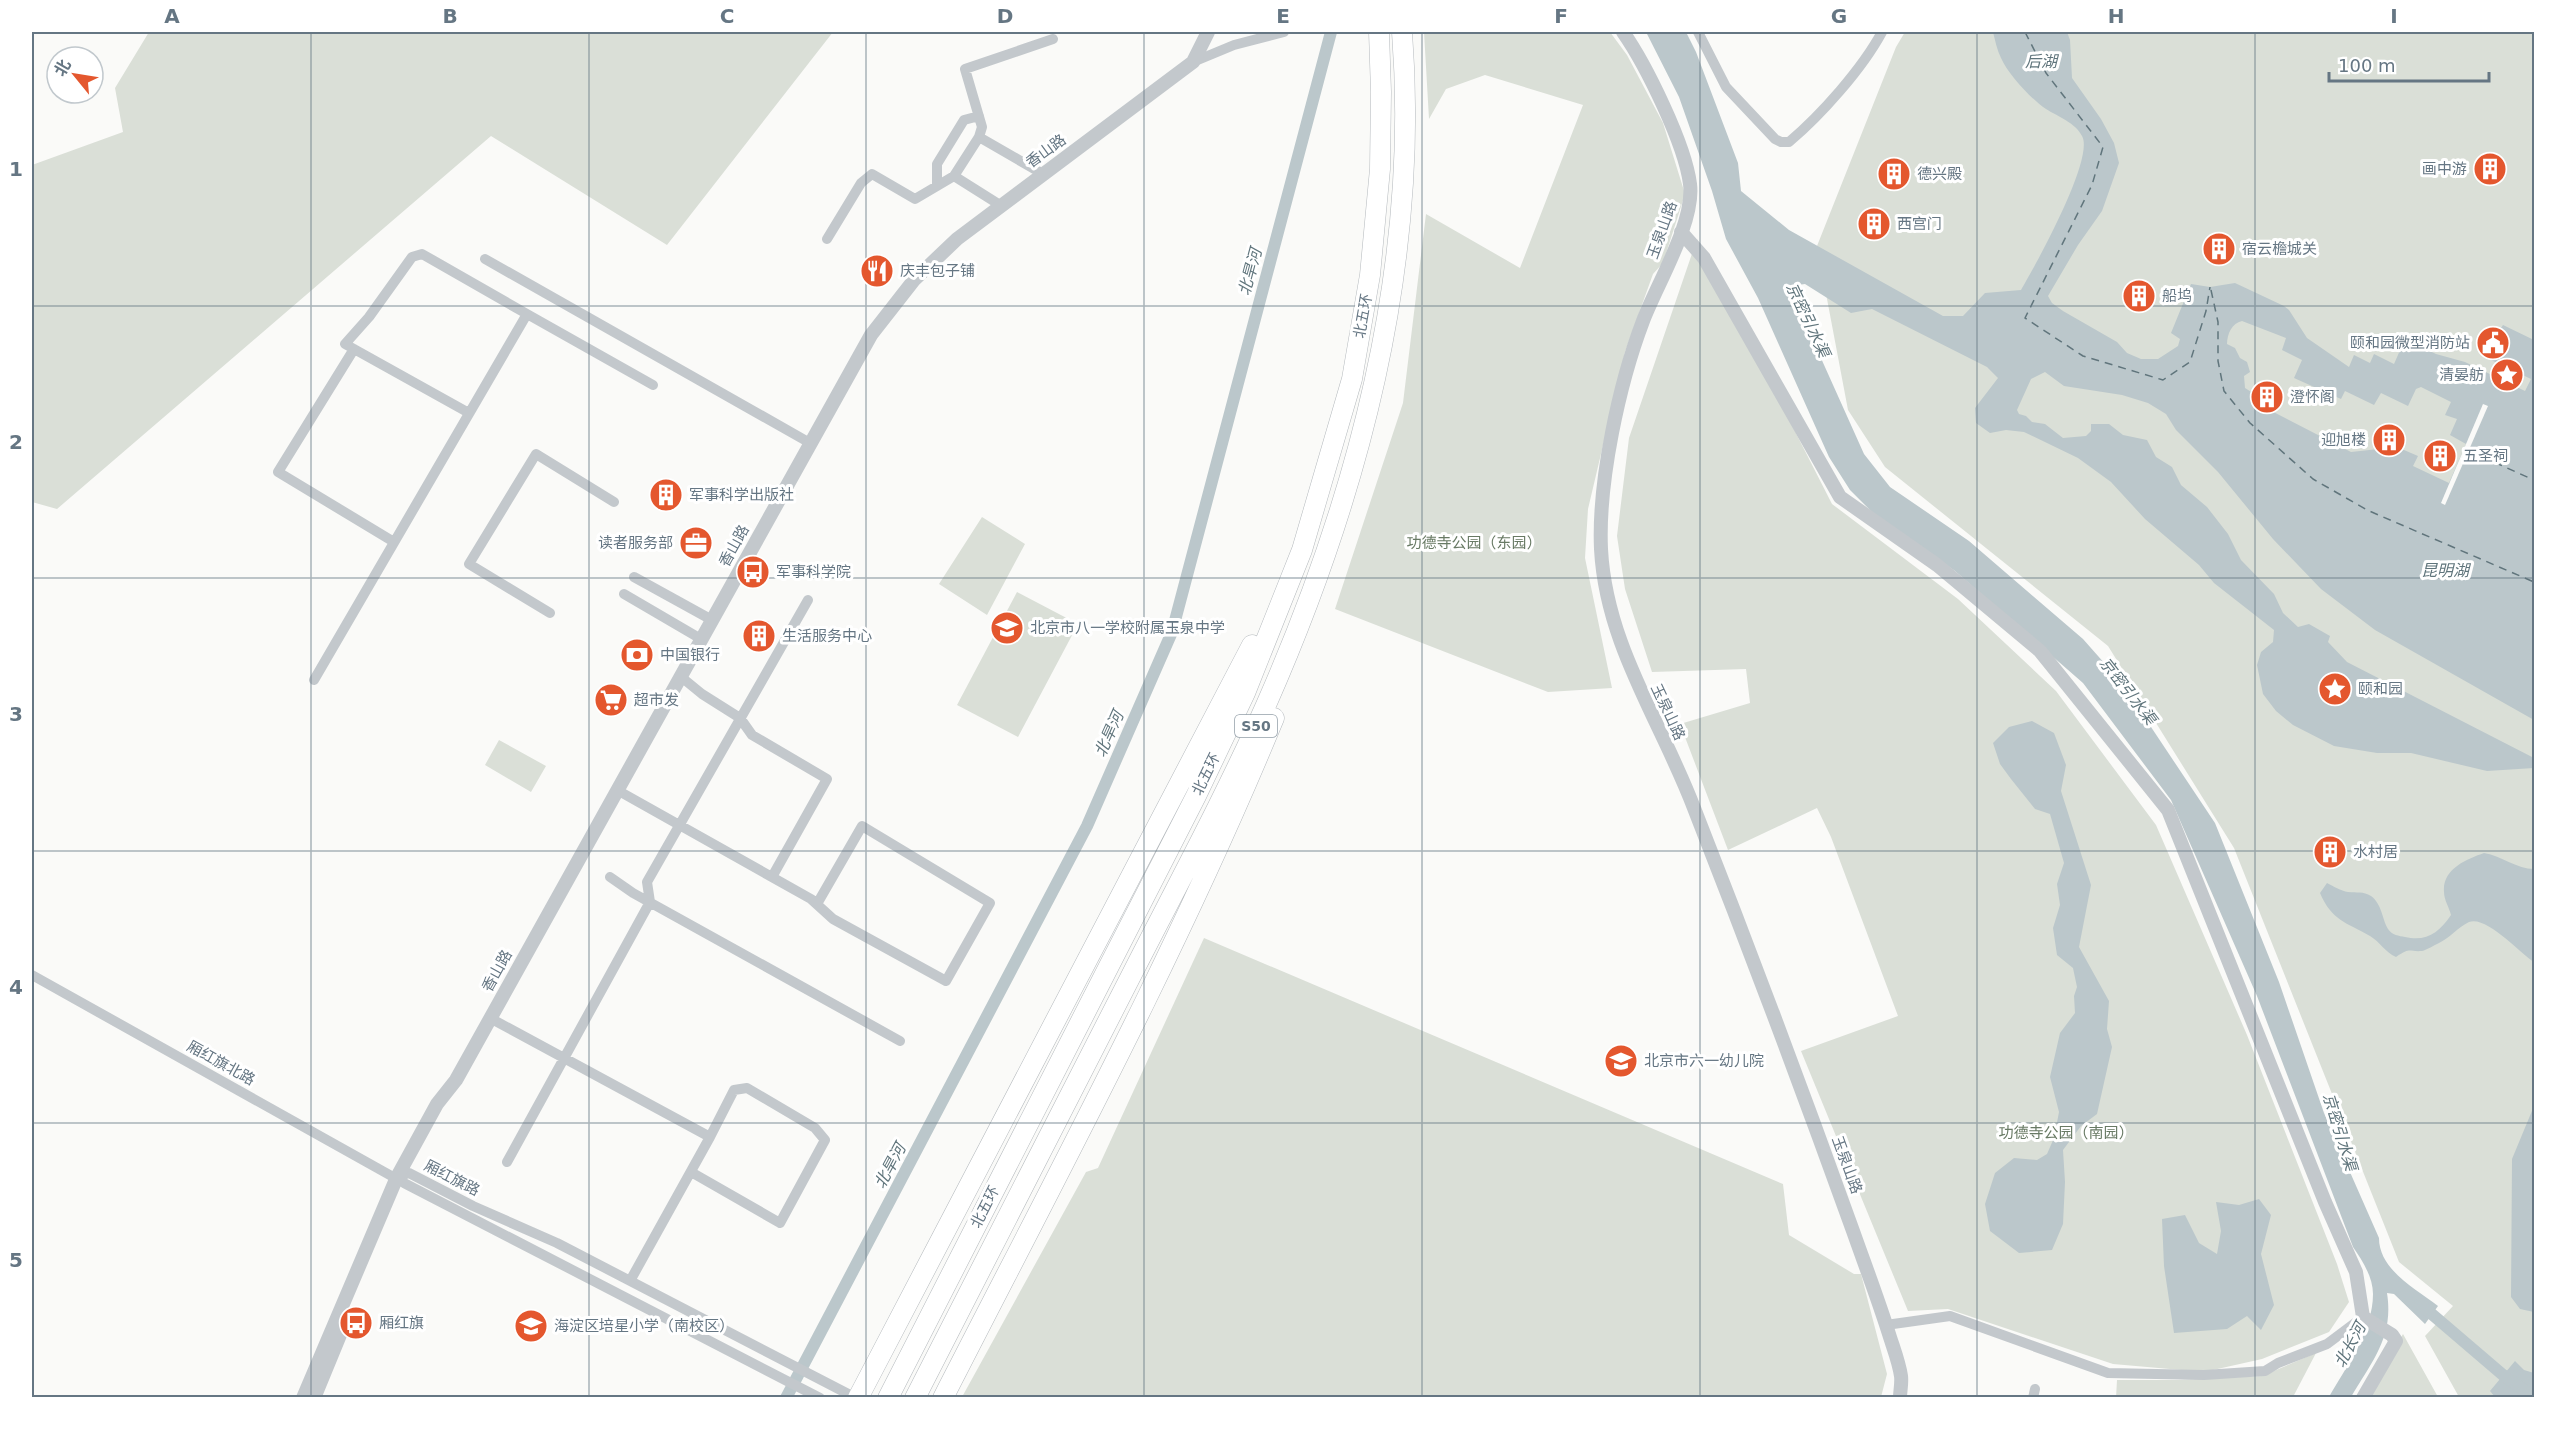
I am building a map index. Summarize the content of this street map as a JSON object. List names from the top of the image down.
{
  "streets": {
    "highway": ["北五环", "S50"],
    "street": [
      "香山路",
      "玉泉山路",
      "厢红旗北路",
      "厢红旗路"
    ]
  },
  "crossings": [
    ["香山路", "厢红旗北路"],
    ["香山路", "厢红旗路"],
    ["厢红旗北路", "厢红旗路"]
  ],
  "water": [
    "后湖",
    "北旱河",
    "京密引水渠",
    "昆明湖",
    "北长河"
  ],
  "parks": ["功德寺公园（东园）", "功德寺公园（南园）"],
  "places": {
    "building": [
      "画中游",
      "德兴殿",
      "西宫门",
      "宿云檐城关",
      "船坞",
      "澄怀阁",
      "迎旭楼",
      "五圣祠",
      "军事科学出版社",
      "生活服务中心",
      "水村居"
    ],
    "restaurant": ["庆丰包子铺"],
    "public building": ["颐和园微型消防站"],
    "place": ["清晏舫", "颐和园"],
    "office": ["读者服务部"],
    "bus stop": ["军事科学院", "厢红旗"],
    "school or university": ["北京市八一学校附属玉泉中学", "北京市六一幼儿院", "海淀区培星小学（南校区）"],
    "bank": ["中国银行"],
    "supermarket": ["超市发"]
  },
  "scale_bar": "100 m",
  "north": "top left",
  "grid": {
    "columns": [
      "A",
      "B",
      "C",
      "D",
      "E",
      "F",
      "G",
      "H",
      "I"
    ],
    "rows": [
      "1",
      "2",
      "3",
      "4",
      "5"
    ]
  }
}
